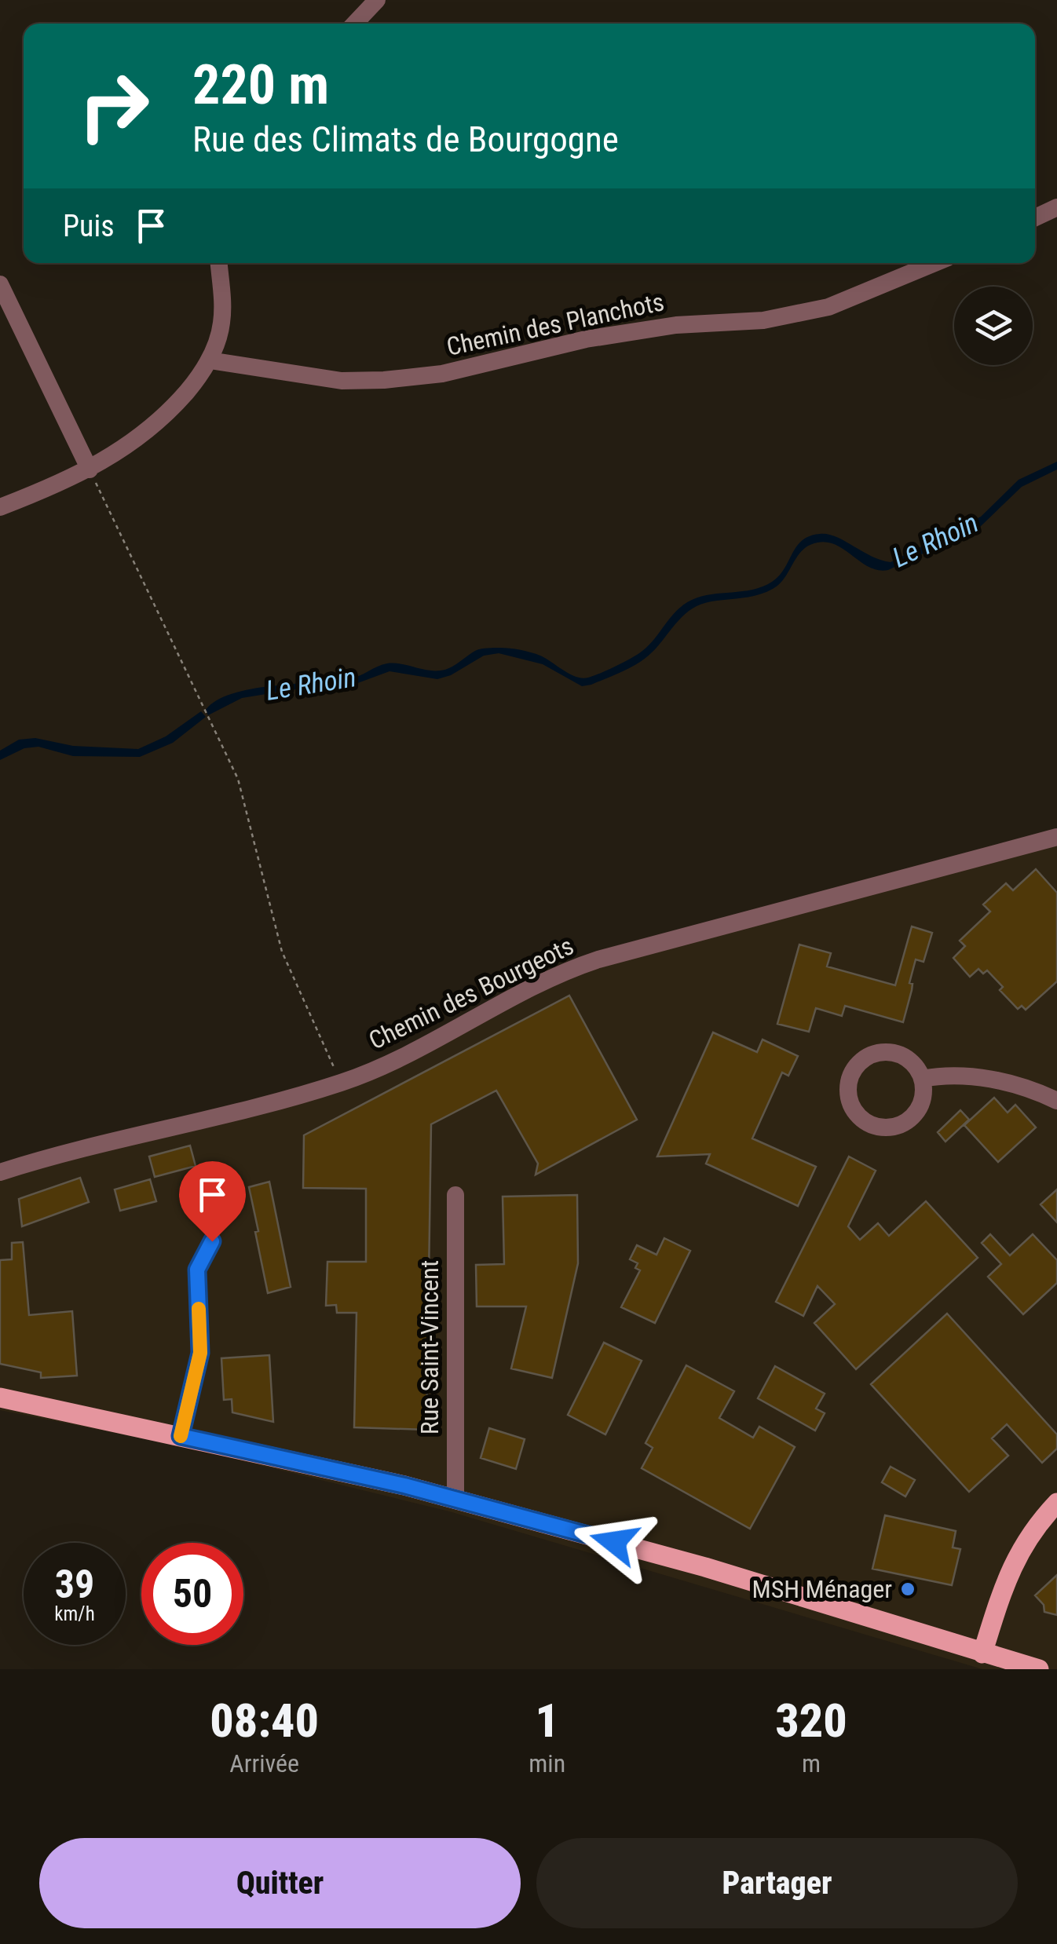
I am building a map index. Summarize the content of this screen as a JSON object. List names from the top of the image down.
{
  "streets": {
    "street": ["Chemin des Planchots", "Chemin des Bourgeots", "Rue Saint-Vincent"]
  },
  "water": ["Le Rhoin"],
  "places": ["MSH Ménager"],
  "page": {
    "turn": ["220 m", "Rue des Climats de Bourgogne"],
    "then": "Puis",
    "speed": "39 km/h",
    "limit": "50",
    "eta": [
      "08:40",
      "Arrivée",
      "1",
      "min",
      "320",
      "m"
    ],
    "buttons": ["Quitter", "Partager"]
  }
}
